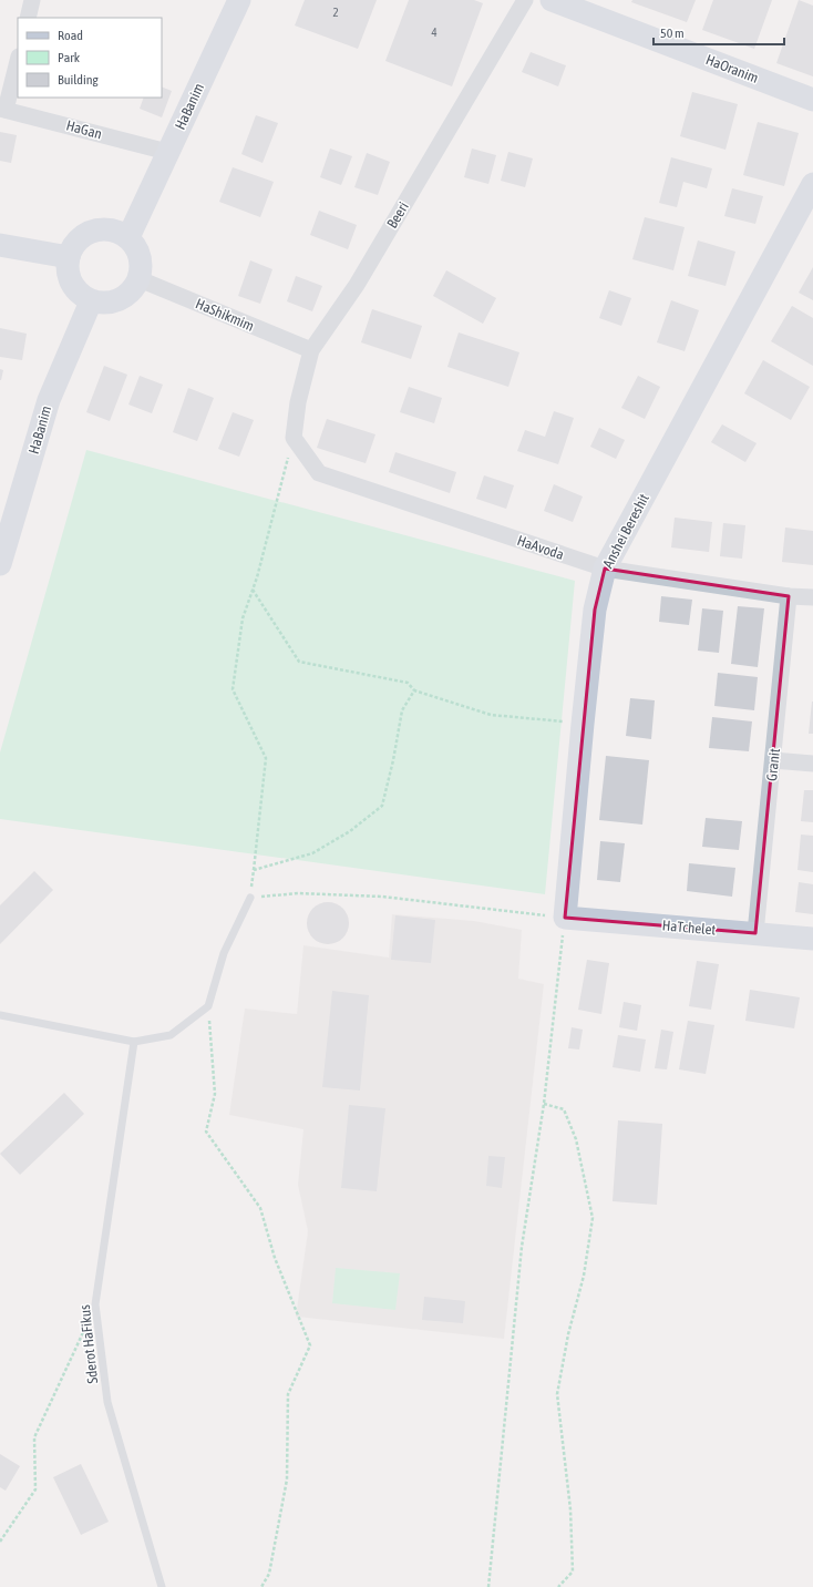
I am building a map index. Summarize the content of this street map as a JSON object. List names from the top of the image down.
{
  "streets": {
    "street": [
      "HaOranim",
      "HaBanim",
      "HaGan",
      "Beeri",
      "HaShikmim",
      "Anshei Bereshit",
      "HaAvoda",
      "Granit",
      "HaTchelet"
    ],
    "lane": ["Sderot HaFikus"]
  },
  "crossings": [
    ["HaBanim", "HaGan"],
    ["HaBanim", "HaShikmim"],
    ["Beeri", "HaShikmim"],
    ["Beeri", "HaAvoda"],
    ["Anshei Bereshit", "HaAvoda"],
    ["Anshei Bereshit", "HaTchelet"],
    ["HaAvoda", "Granit"],
    ["Granit", "HaTchelet"]
  ],
  "house_numbers": ["2", "4"],
  "legend": ["Road", "Park", "Building"],
  "scale_bar": "50 m"
}
